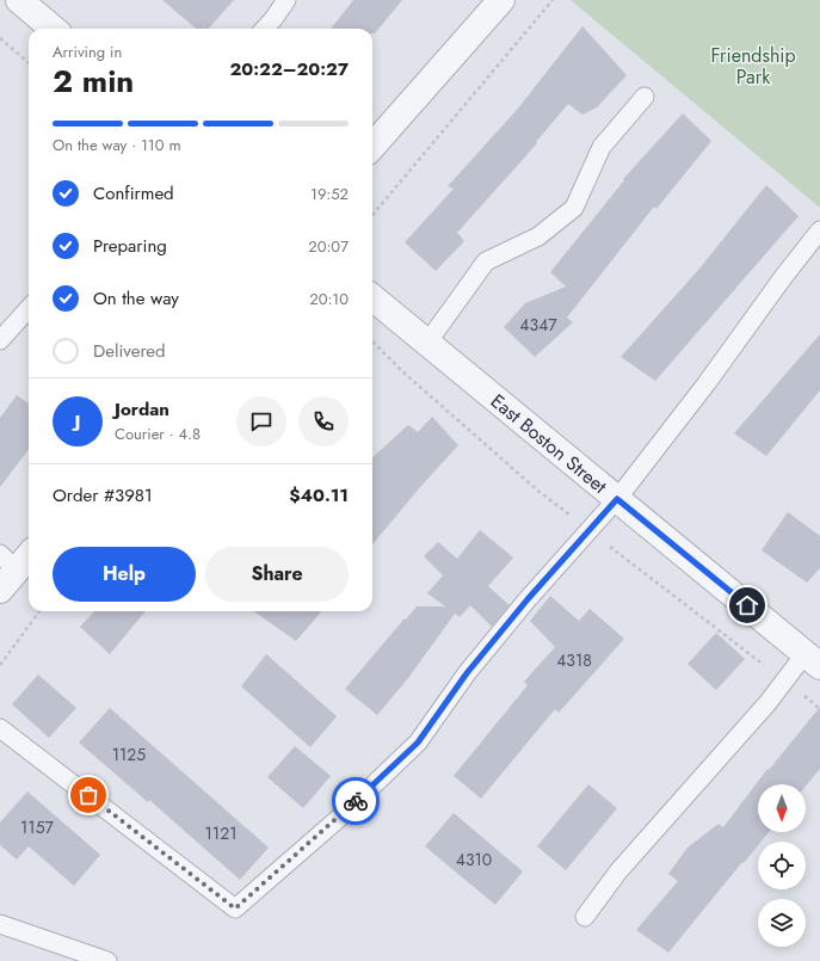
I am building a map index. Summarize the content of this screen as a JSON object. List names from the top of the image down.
{
  "streets": {
    "street": ["East Boston Street"]
  },
  "parks": ["Friendship Park"],
  "house_numbers": [
    "4347",
    "4318",
    "1125",
    "1157",
    "1121",
    "4310"
  ],
  "north": "bottom",
  "page": {
    "heading": ["2 min", "Arriving in", "20:22–20:27"],
    "panel": [
      "Jordan",
      "Courier · 4.8",
      "Order #3981",
      "$40.11"
    ],
    "bar": "On the way · 110 m",
    "list": [
      ["Confirmed", "19:52"],
      ["Preparing", "20:07"],
      ["On the way", "20:10"],
      "Delivered"
    ],
    "round": "J",
    "buttons": ["Help", "Share"]
  }
}
